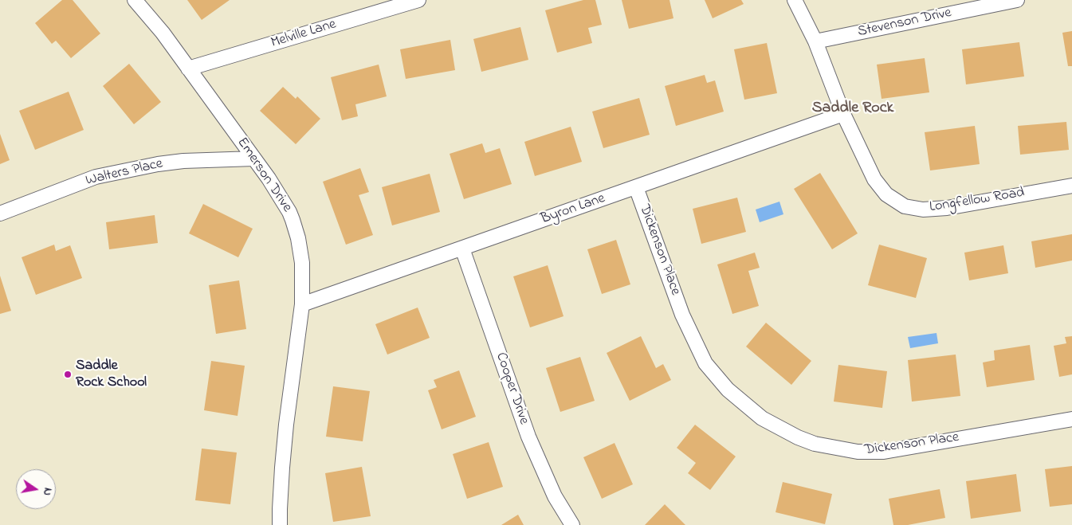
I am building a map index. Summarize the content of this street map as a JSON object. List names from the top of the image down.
{
  "streets": {
    "street": [
      "Stevenson Drive",
      "Melville Lane",
      "Walters Place",
      "Emerson Drive",
      "Longfellow Road",
      "Byron Lane",
      "Dickenson Place",
      "Cooper Drive"
    ]
  },
  "crossings": [
    ["Stevenson Drive", "Longfellow Road"],
    ["Melville Lane", "Emerson Drive"],
    ["Walters Place", "Emerson Drive"],
    ["Emerson Drive", "Byron Lane"],
    ["Longfellow Road", "Byron Lane"],
    ["Byron Lane", "Dickenson Place"],
    ["Byron Lane", "Cooper Drive"]
  ],
  "districts": ["Saddle Rock"],
  "places": ["Saddle Rock School"],
  "north": "right"
}
